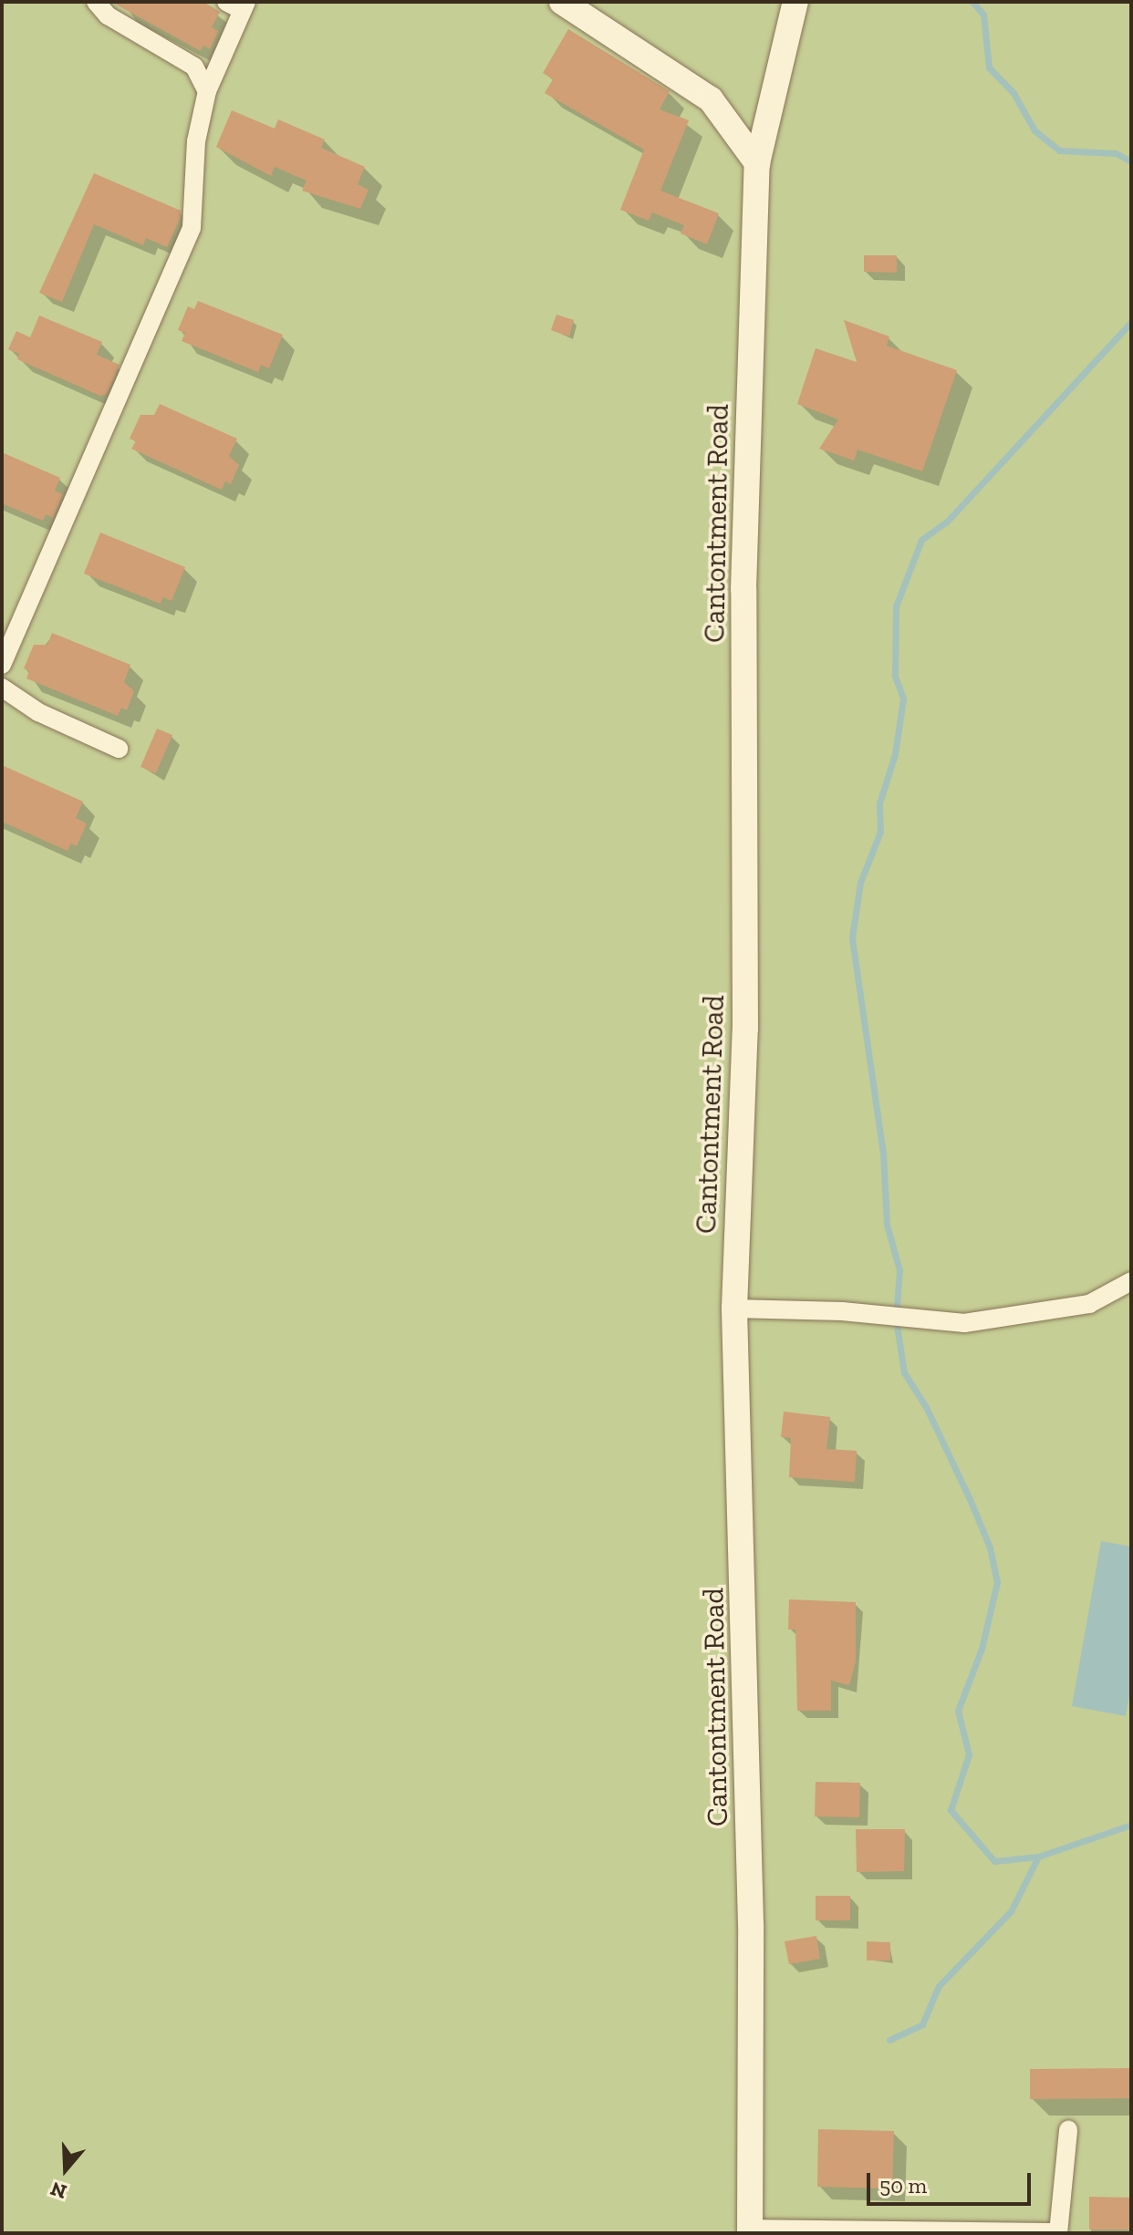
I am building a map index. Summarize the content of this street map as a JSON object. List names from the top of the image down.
{
  "streets": {
    "street": ["Cantontment Road"]
  },
  "scale_bar": "50 m",
  "north": "bottom"
}
